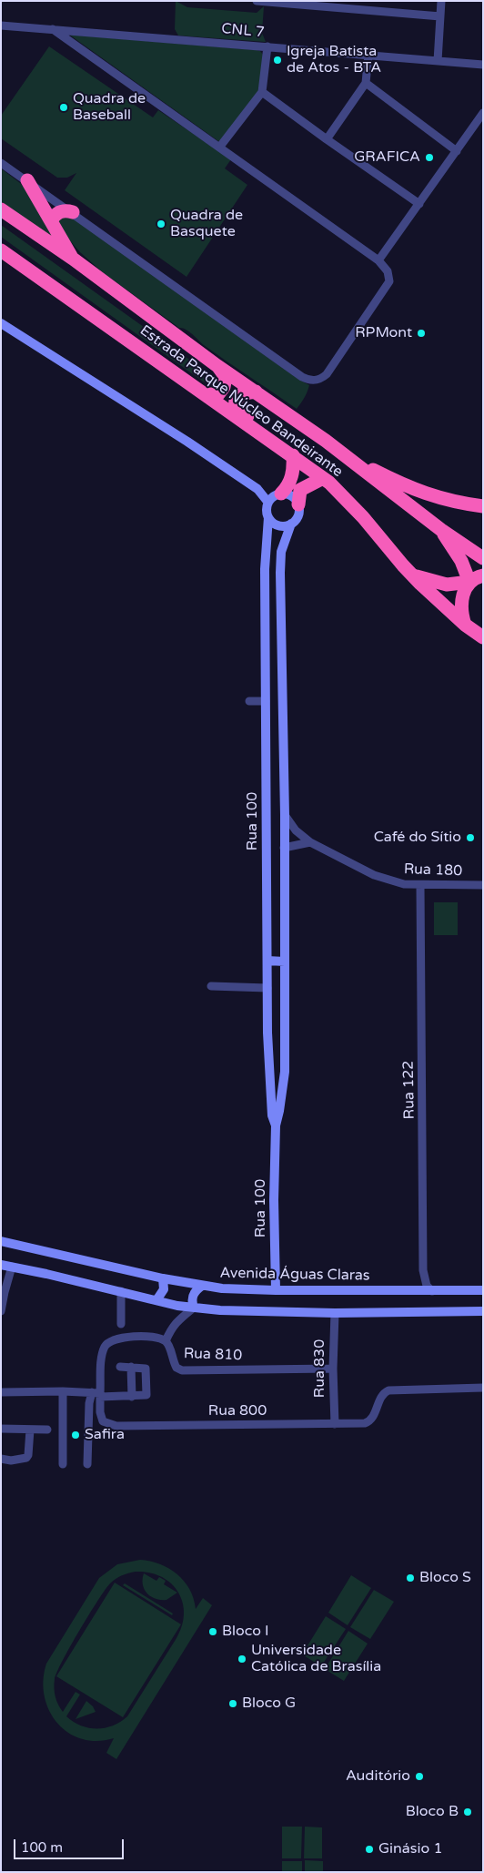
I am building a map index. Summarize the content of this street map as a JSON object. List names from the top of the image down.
{
  "streets": {
    "highway": ["Estrada Parque Núcleo Bandeirante"],
    "street": [
      "CNL 7",
      "Rua 100",
      "Rua 180",
      "Rua 122",
      "Avenida Águas Claras",
      "Rua 810",
      "Rua 830",
      "Rua 800"
    ]
  },
  "crossings": [
    ["Rua 100", "Rua 180"],
    ["Rua 100", "Avenida Águas Claras"],
    ["Rua 180", "Rua 122"],
    ["Rua 122", "Avenida Águas Claras"],
    ["Rua 810", "Rua 830"],
    ["Rua 810", "Rua 800"],
    ["Rua 830", "Rua 800"]
  ],
  "places": [
    "Igreja Batista de Atos - BTA",
    "Quadra de Baseball",
    "GRAFICA",
    "Quadra de Basquete",
    "RPMont",
    "Café do Sítio",
    "Safira",
    "Bloco S",
    "Bloco I",
    "Universidade Católica de Brasília",
    "Bloco G",
    "Auditório",
    "Bloco B",
    "Ginásio 1"
  ],
  "scale_bar": "100 m"
}
